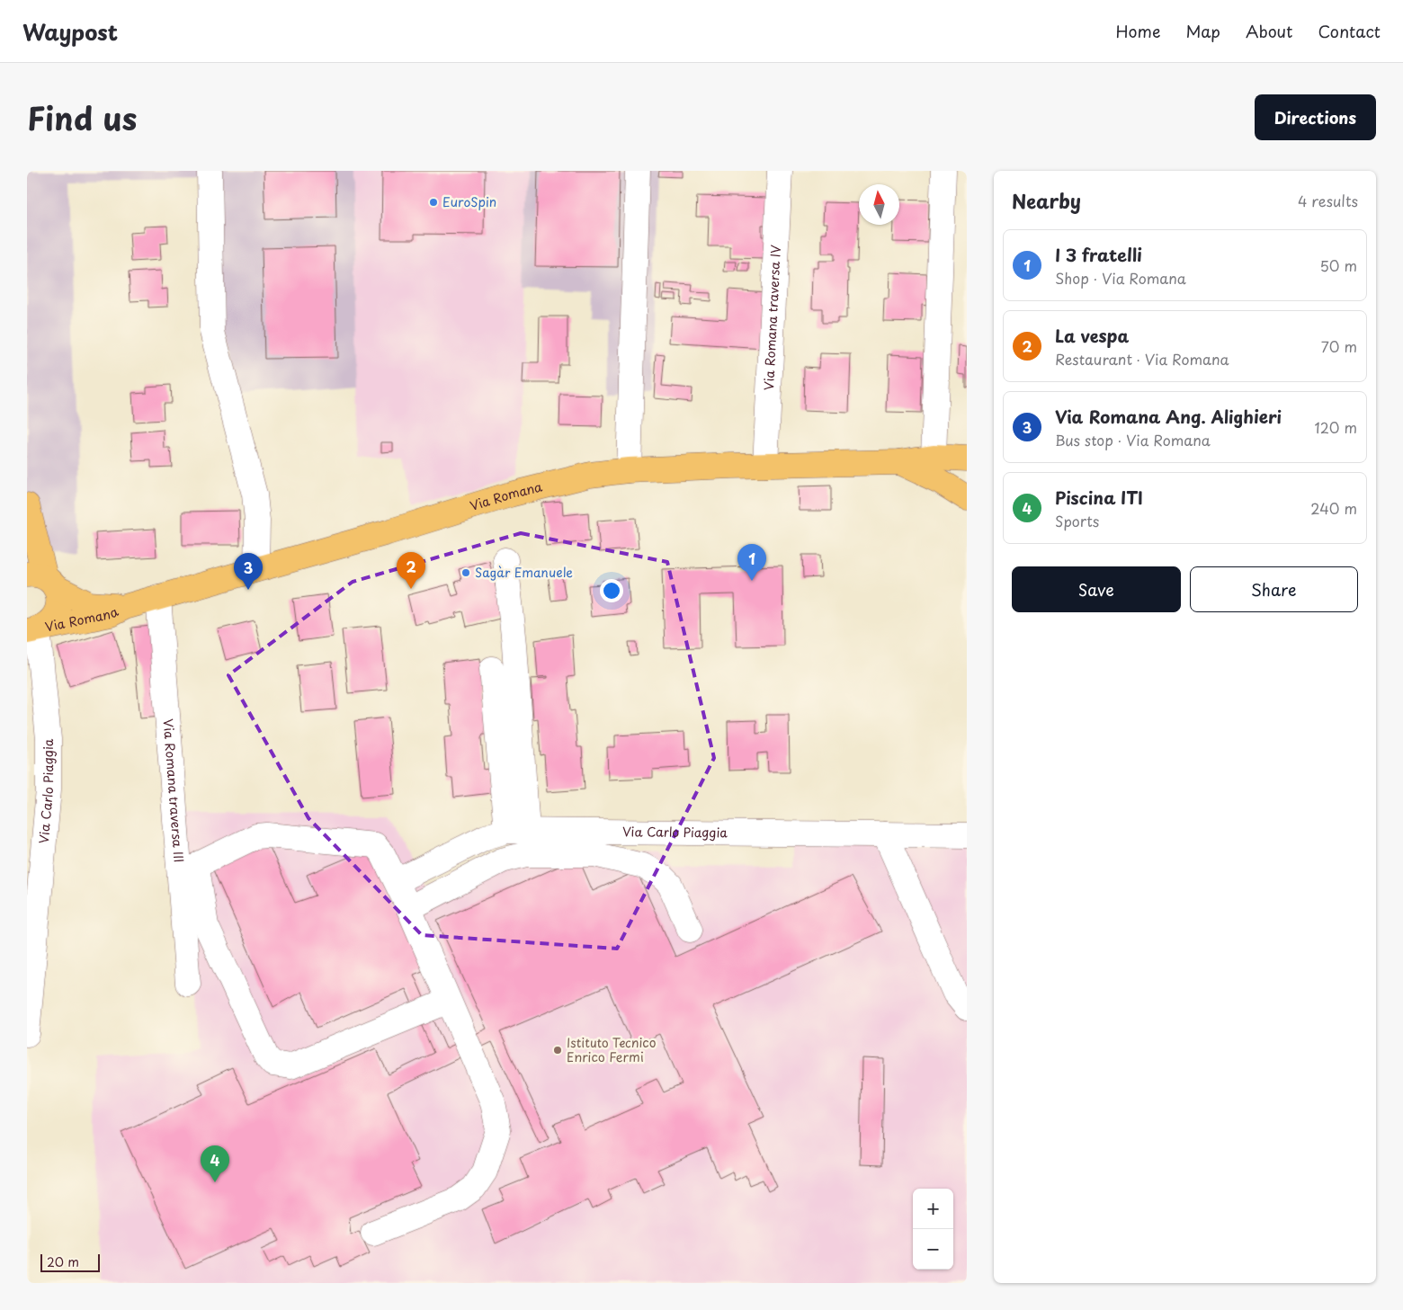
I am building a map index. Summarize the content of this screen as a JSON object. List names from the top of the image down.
{
  "streets": {
    "main road": ["Via Romana"],
    "street": ["Via Romana traversa IV", "Via Romana traversa III", "Via Carlo Piaggia"]
  },
  "crossings": [
    ["Via Romana traversa IV", "Via Romana"],
    ["Via Romana", "Via Romana traversa III"],
    ["Via Romana", "Via Carlo Piaggia"]
  ],
  "places": ["EuroSpin", "Sagàr Emanuele", "Istituto Tecnico Enrico Fermi"],
  "scale_bar": "20 m",
  "north": "top",
  "page": {
    "header": "Waypost",
    "nav": [
      "Home",
      "Map",
      "About",
      "Contact"
    ],
    "title": "Find us",
    "buttons": [
      "Directions",
      ["Save", "Share"]
    ],
    "heading": ["Nearby", "4 results"],
    "list": [
      {
        "mark": "1",
        "name": "I 3 fratelli",
        "note": "Shop · Via Romana",
        "value": "50 m"
      },
      {
        "mark": "2",
        "name": "La vespa",
        "note": "Restaurant · Via Romana",
        "value": "70 m"
      },
      {
        "mark": "3",
        "name": "Via Romana Ang. Alighieri",
        "note": "Bus stop · Via Romana",
        "value": "120 m"
      },
      {
        "mark": "4",
        "name": "Piscina ITI",
        "note": "Sports",
        "value": "240 m"
      }
    ],
    "pins": [
      "1",
      "2",
      "3",
      "4"
    ],
    "map_buttons": ["+", "−"],
    "scale": "20 m"
  }
}
